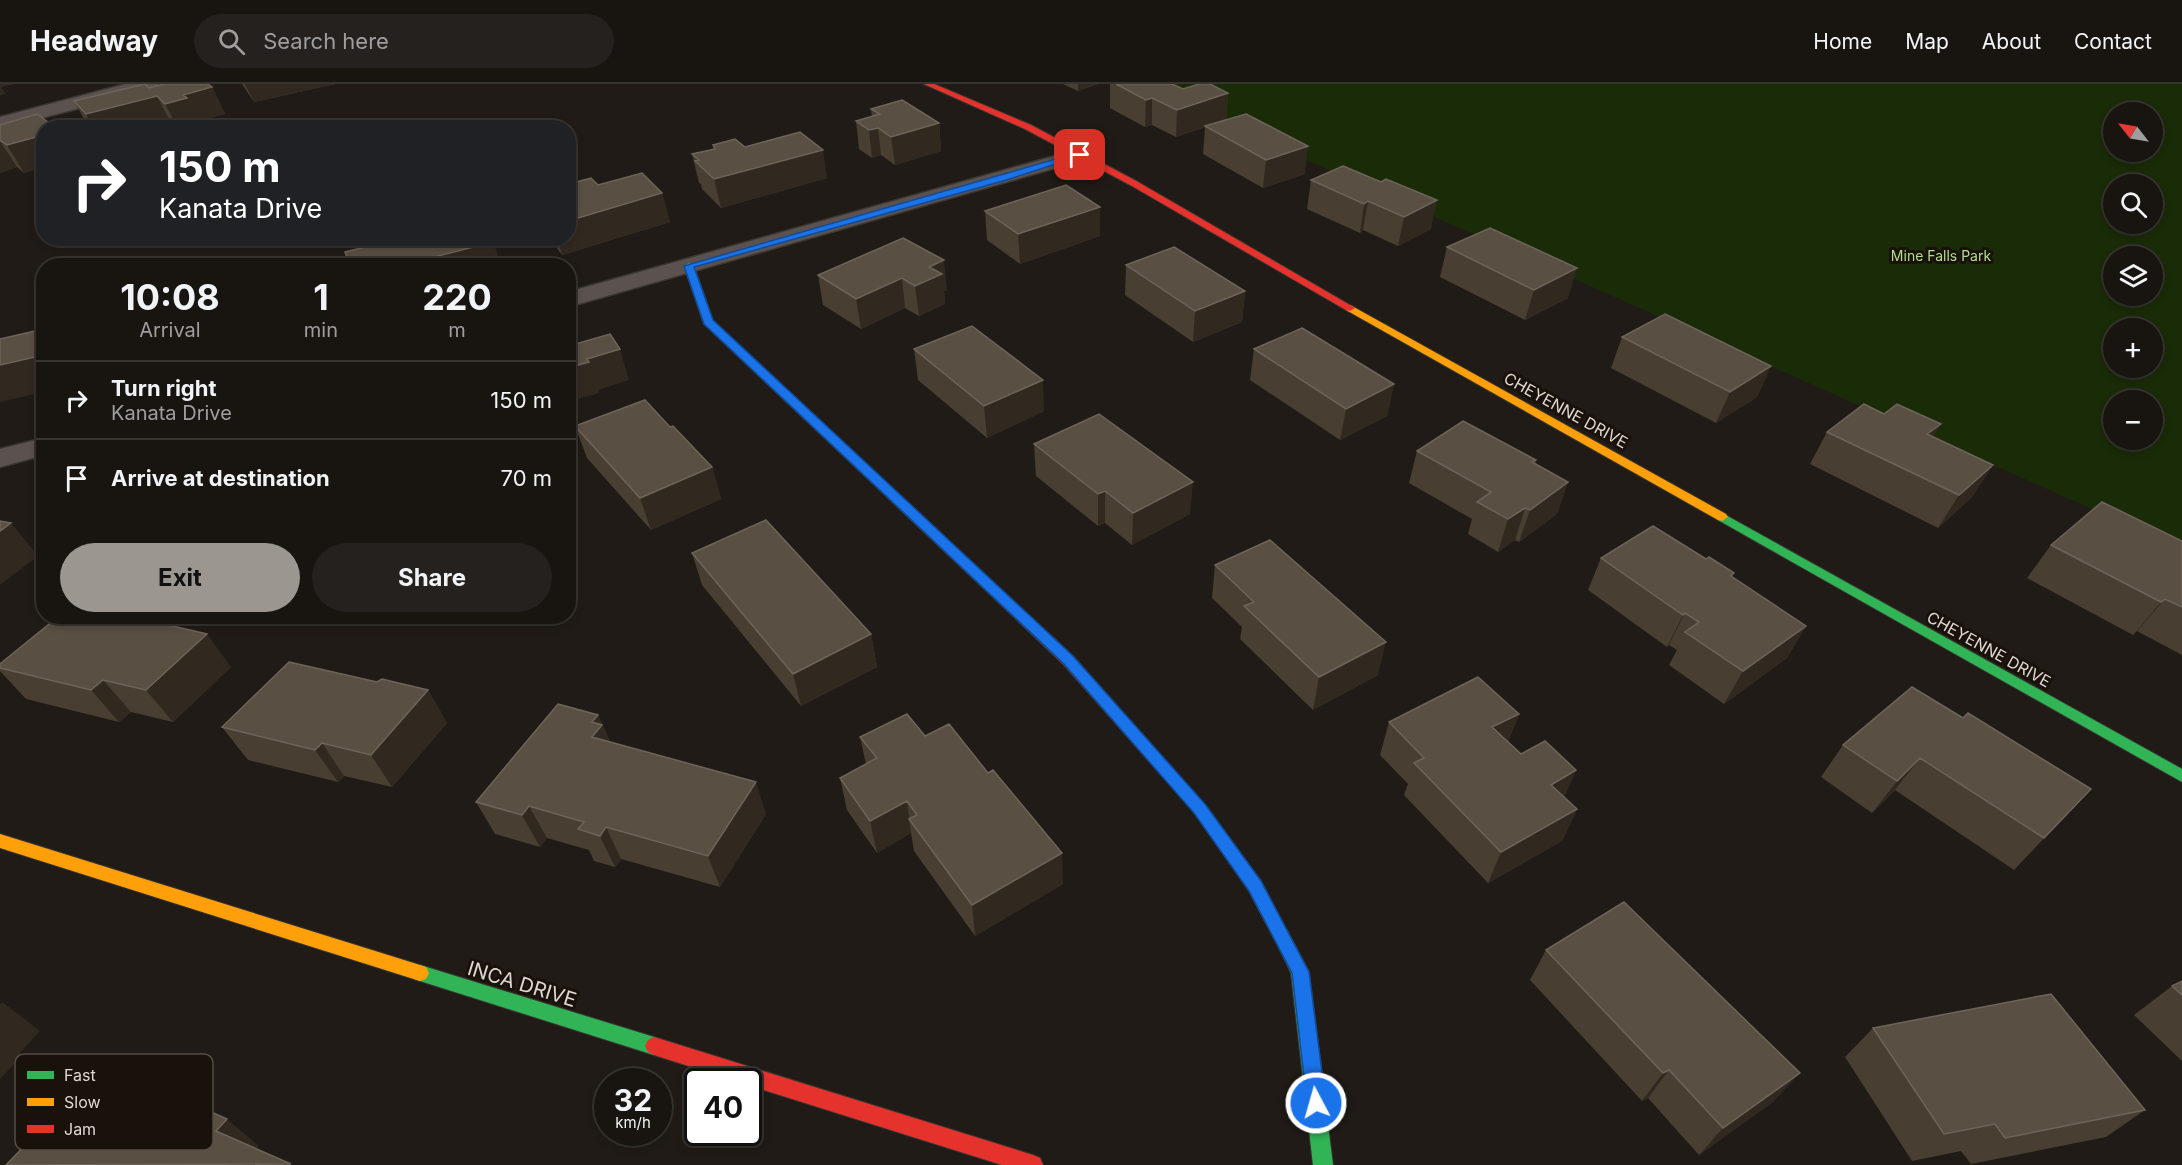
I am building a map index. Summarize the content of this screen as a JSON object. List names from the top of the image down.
{
  "streets": {
    "street": ["CHEYENNE DRIVE", "INCA DRIVE"]
  },
  "parks": ["Mine Falls Park"],
  "legend": ["Fast", "Slow", "Jam"],
  "north": "top left",
  "page": {
    "header": "Headway",
    "search": "Search here",
    "nav": [
      "Home",
      "Map",
      "About",
      "Contact"
    ],
    "map_buttons": ["+", "−"],
    "turn": ["150 m", "Kanata Drive"],
    "eta": [
      "10:08",
      "Arrival",
      "1",
      "min",
      "220",
      "m"
    ],
    "list": [
      {
        "name": "Turn right",
        "note": "Kanata Drive",
        "value": "150 m"
      },
      {
        "name": "Arrive at destination",
        "value": "70 m"
      }
    ],
    "buttons": ["Exit", "Share"],
    "speed": "32 km/h",
    "limit": "40"
  }
}
